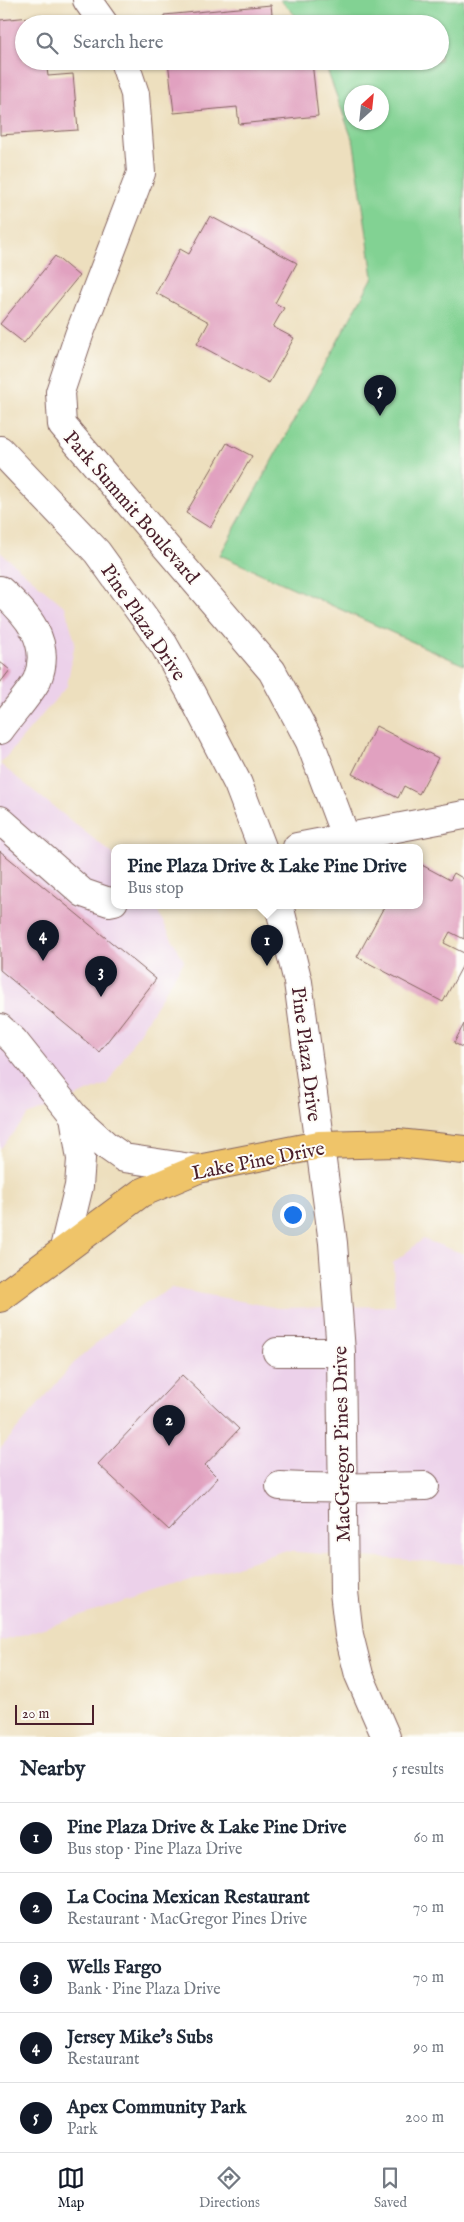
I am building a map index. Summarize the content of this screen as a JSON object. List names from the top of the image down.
{
  "streets": {
    "main road": ["Lake Pine Drive"],
    "street": ["Park Summit Boulevard", "Pine Plaza Drive", "MacGregor Pines Drive"]
  },
  "crossings": [
    ["Pine Plaza Drive", "Lake Pine Drive"],
    ["Pine Plaza Drive", "MacGregor Pines Drive"],
    ["Lake Pine Drive", "MacGregor Pines Drive"]
  ],
  "scale_bar": "20 m",
  "north": "top right",
  "page": {
    "search": "Search here",
    "pins": [
      "5",
      "4",
      "1",
      "3",
      "2"
    ],
    "popup": ["Pine Plaza Drive & Lake Pine Drive", "Bus stop"],
    "scale": "20 m",
    "heading": ["Nearby", "5 results"],
    "list": [
      {
        "mark": "1",
        "name": "Pine Plaza Drive & Lake Pine Drive",
        "note": "Bus stop · Pine Plaza Drive",
        "value": "60 m"
      },
      {
        "mark": "2",
        "name": "La Cocina Mexican Restaurant",
        "note": "Restaurant · MacGregor Pines Drive",
        "value": "70 m"
      },
      {
        "mark": "3",
        "name": "Wells Fargo",
        "note": "Bank · Pine Plaza Drive",
        "value": "70 m"
      },
      {
        "mark": "4",
        "name": "Jersey Mike's Subs",
        "note": "Restaurant",
        "value": "90 m"
      },
      {
        "mark": "5",
        "name": "Apex Community Park",
        "note": "Park",
        "value": "200 m"
      }
    ],
    "nav": ["Map", "Directions", "Saved"]
  }
}
